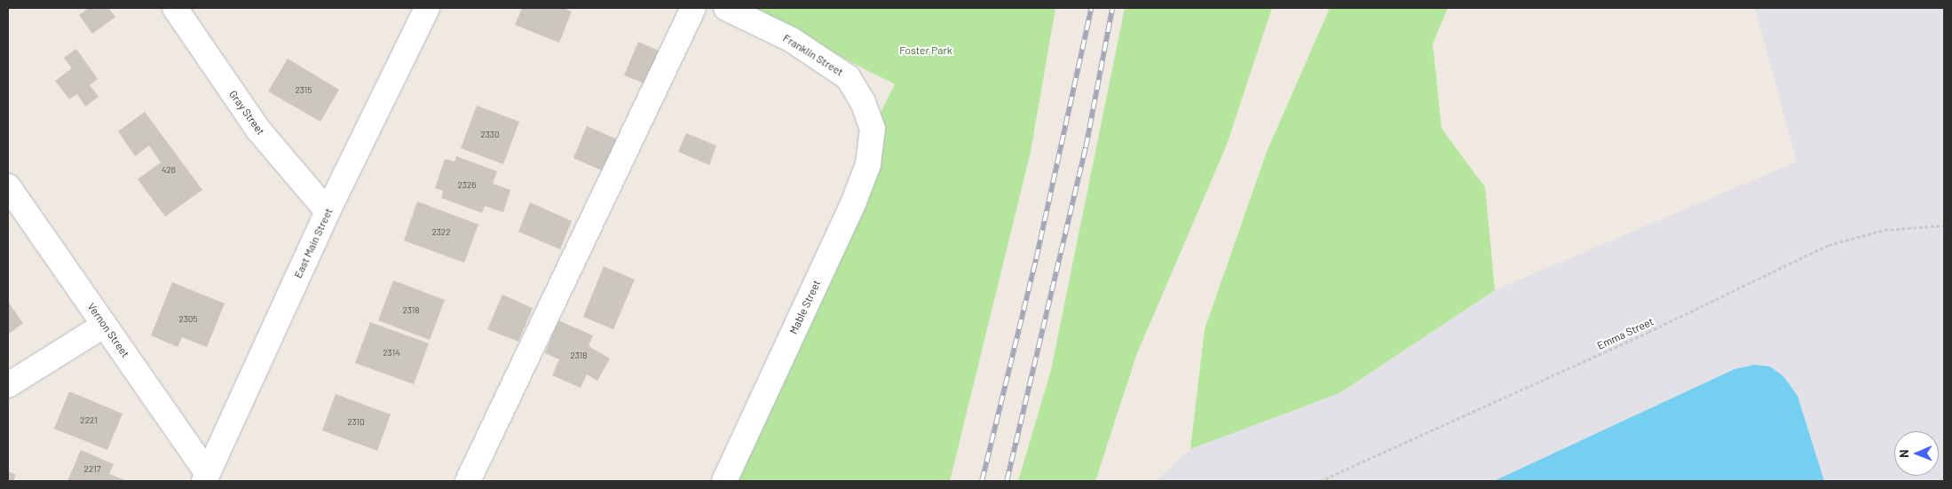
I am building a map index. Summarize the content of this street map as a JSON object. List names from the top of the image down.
{
  "streets": {
    "street": [
      "Franklin Street",
      "Gray Street",
      "East Main Street",
      "Mable Street",
      "Vernon Street"
    ],
    "path": ["Emma Street"]
  },
  "crossings": [
    ["Franklin Street", "Mable Street"],
    ["Gray Street", "East Main Street"],
    ["East Main Street", "Vernon Street"]
  ],
  "parks": ["Foster Park"],
  "house_numbers": [
    "2315",
    "2330",
    "426",
    "2326",
    "2322",
    "2318",
    "2305",
    "2314",
    "2318",
    "2221",
    "2310",
    "2217"
  ],
  "north": "left"
}
